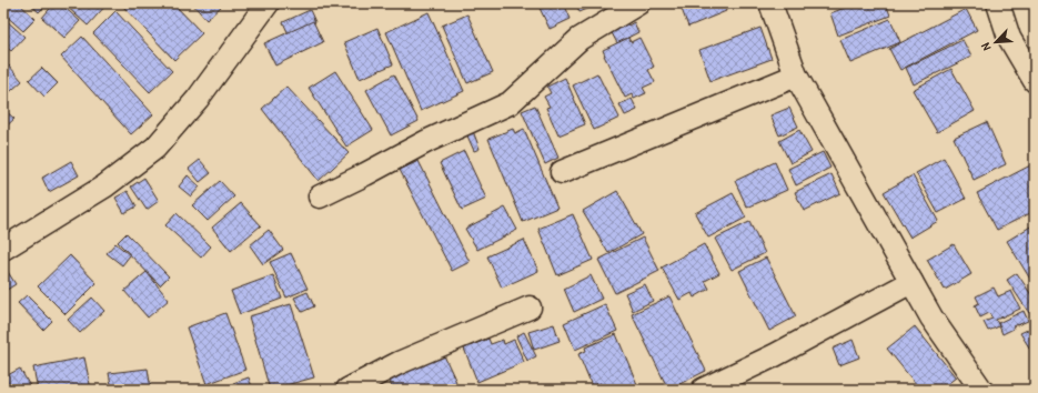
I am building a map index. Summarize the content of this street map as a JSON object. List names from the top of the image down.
{
  "north": "bottom left"
}
